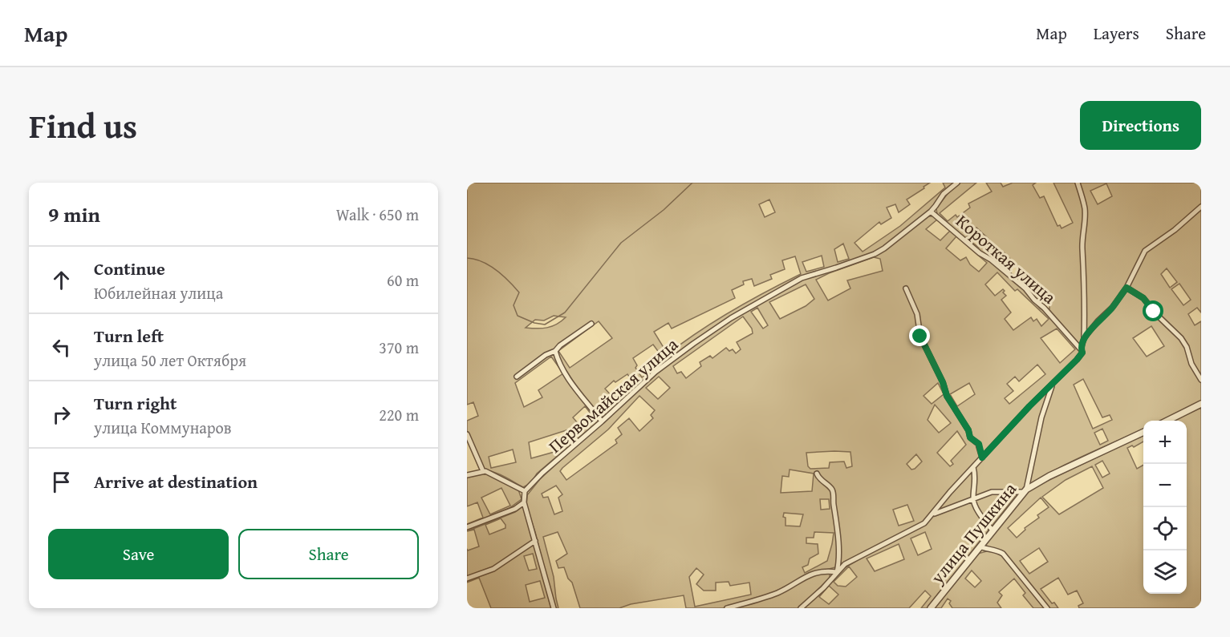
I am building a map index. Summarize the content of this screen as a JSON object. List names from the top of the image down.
{
  "streets": {
    "street": ["Короткая улица", "Первомайская улица", "улица Пушкина"]
  },
  "crossings": [
    ["Короткая улица", "Первомайская улица"]
  ],
  "page": {
    "header": "Map",
    "nav": ["Map", "Layers", "Share"],
    "title": "Find us",
    "buttons": [
      "Directions",
      ["Save", "Share"]
    ],
    "heading": ["9 min", "Walk · 650 m"],
    "list": [
      ["Continue", "Юбилейная улица", "60 m"],
      ["Turn left", "улица 50 лет Октября", "370 m"],
      ["Turn right", "улица Коммунаров", "220 m"],
      "Arrive at destination"
    ],
    "map_buttons": ["+", "−"]
  }
}
